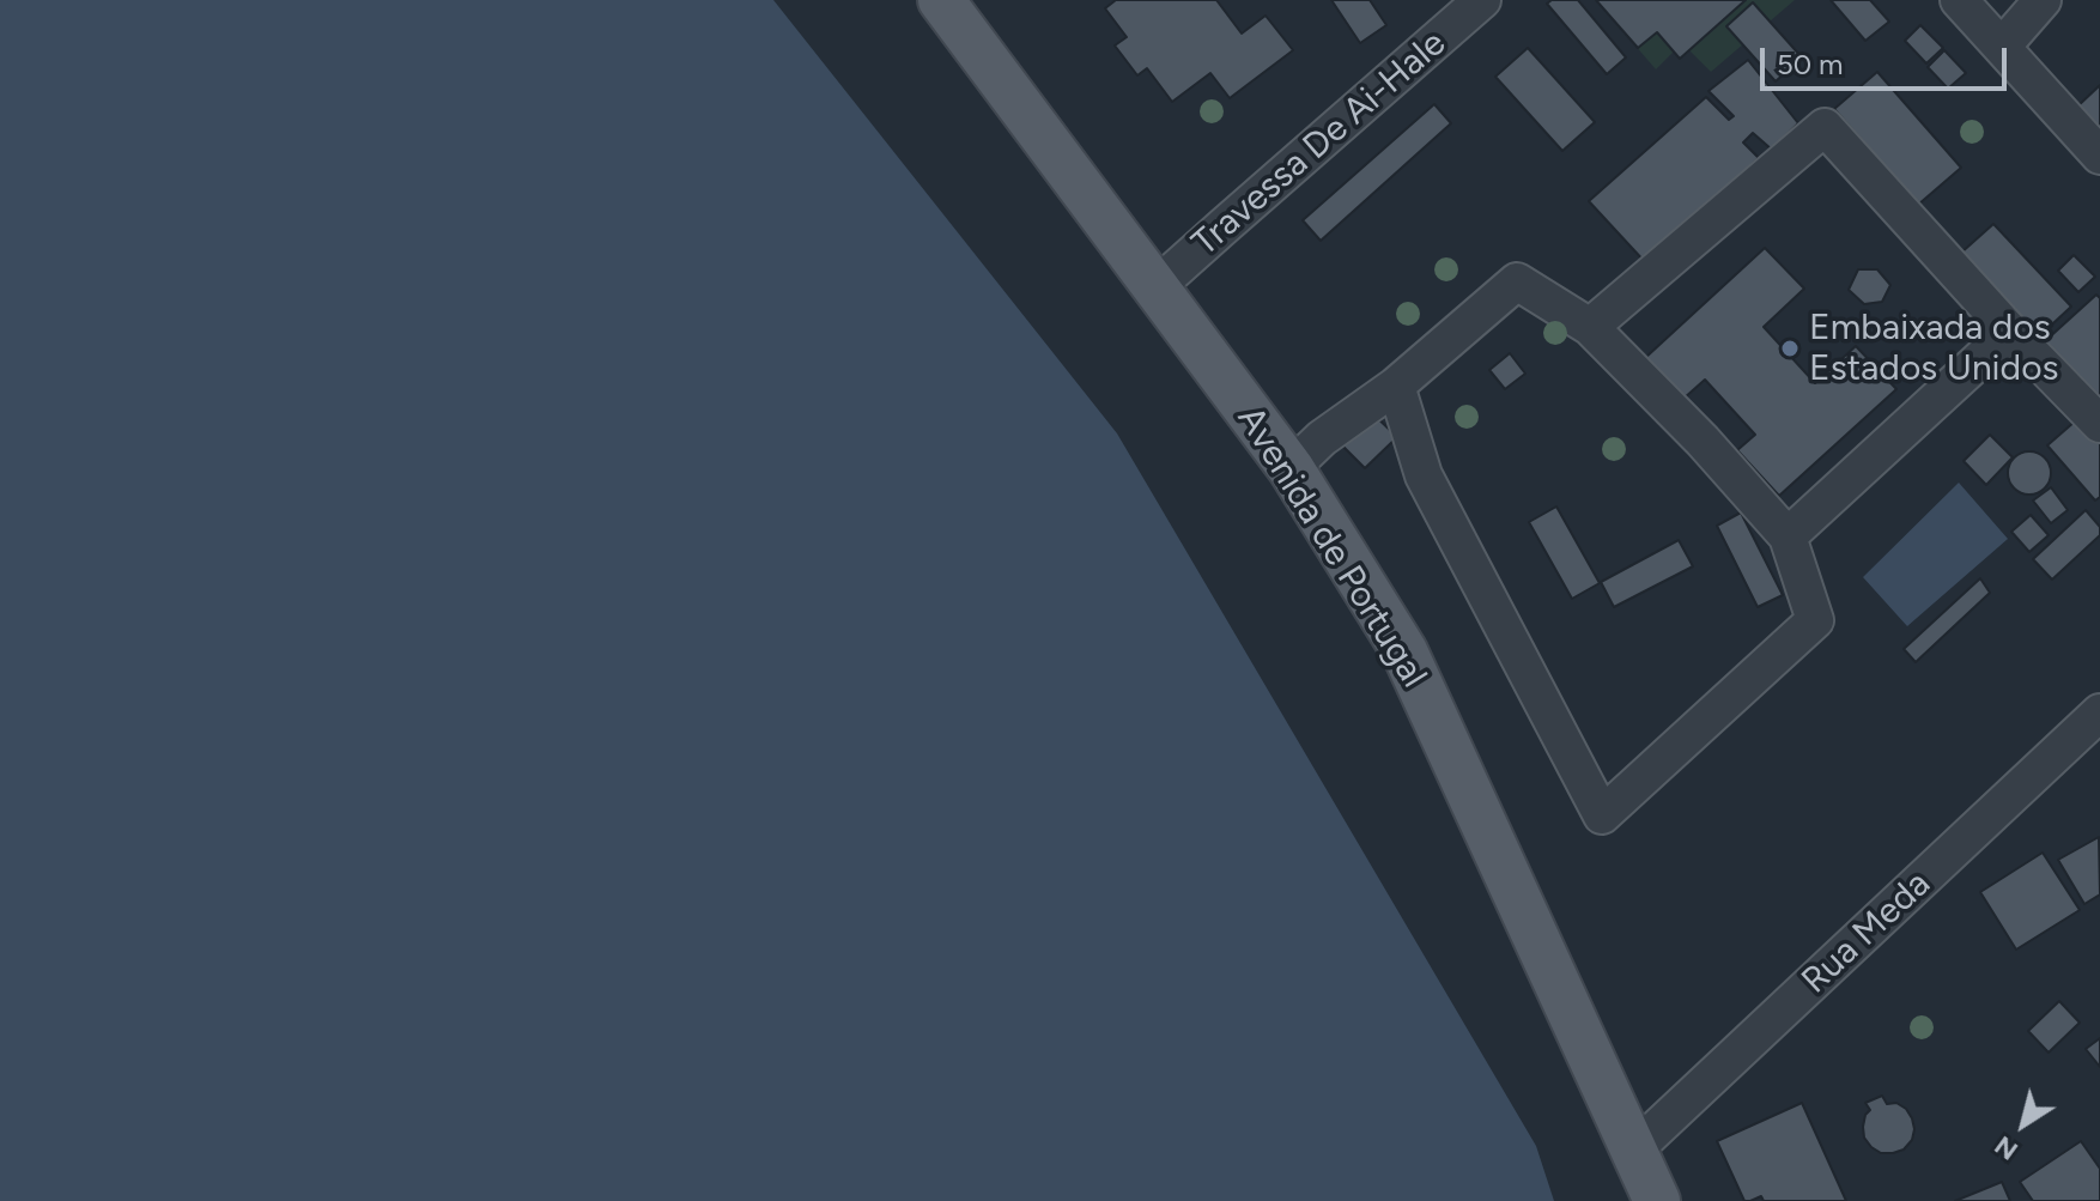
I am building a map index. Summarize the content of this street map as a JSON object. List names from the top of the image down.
{
  "streets": {
    "main road": ["Avenida de Portugal"],
    "street": ["Travessa De Ai-Hale", "Rua Meda"]
  },
  "crossings": [
    ["Travessa De Ai-Hale", "Avenida de Portugal"],
    ["Avenida de Portugal", "Rua Meda"]
  ],
  "places": ["Embaixada dos Estados Unidos"],
  "scale_bar": "50 m",
  "north": "bottom left"
}
